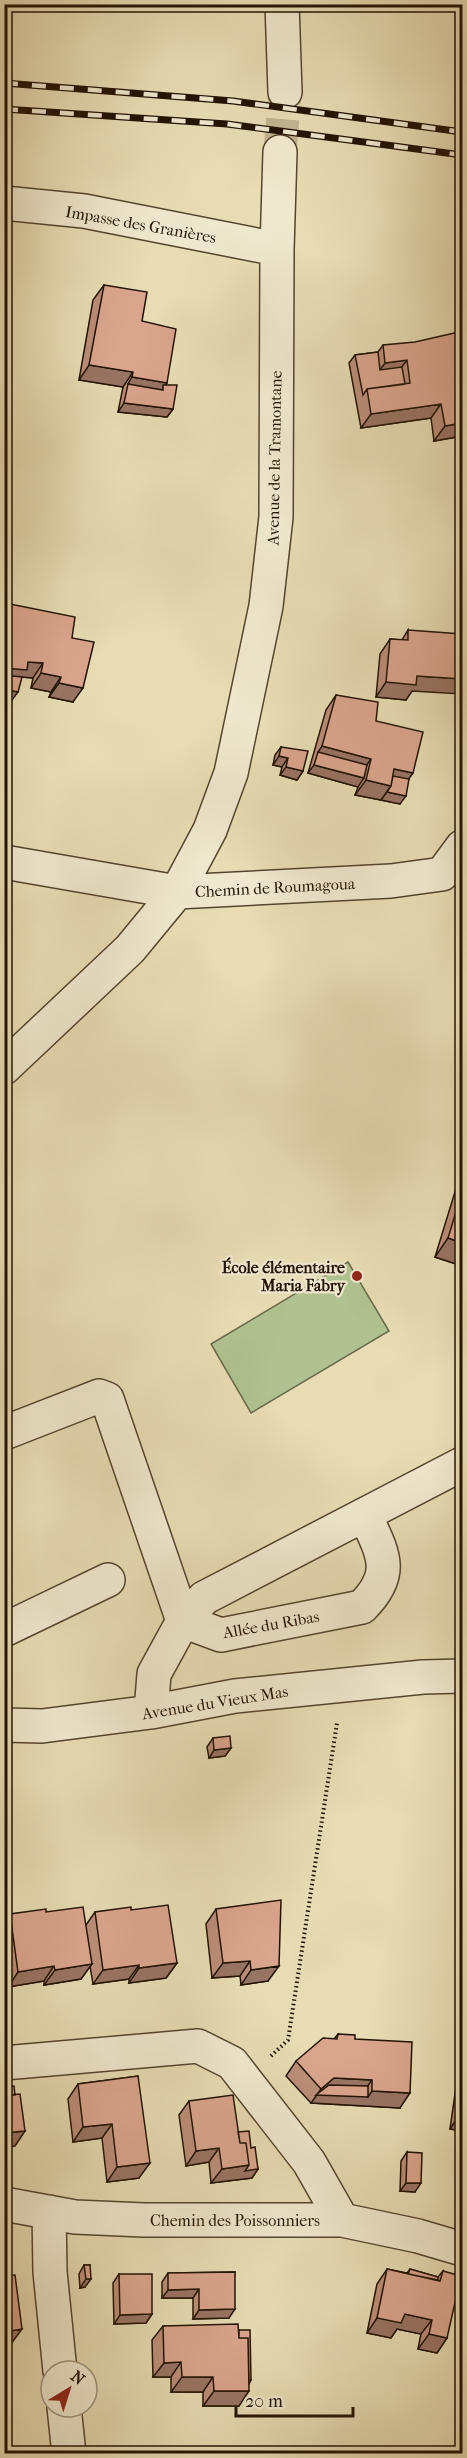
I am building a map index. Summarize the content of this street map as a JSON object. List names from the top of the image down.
{
  "streets": {
    "street": [
      "Impasse des Granières",
      "Avenue de la Tramontane",
      "Chemin de Roumagoua",
      "Allée du Ribas",
      "Avenue du Vieux Mas",
      "Chemin des Poissonniers"
    ]
  },
  "crossings": [
    ["Impasse des Granières", "Avenue de la Tramontane"],
    ["Avenue de la Tramontane", "Chemin de Roumagoua"]
  ],
  "places": ["École élémentaire Maria Fabry"],
  "scale_bar": "20 m",
  "north": "top right"
}
